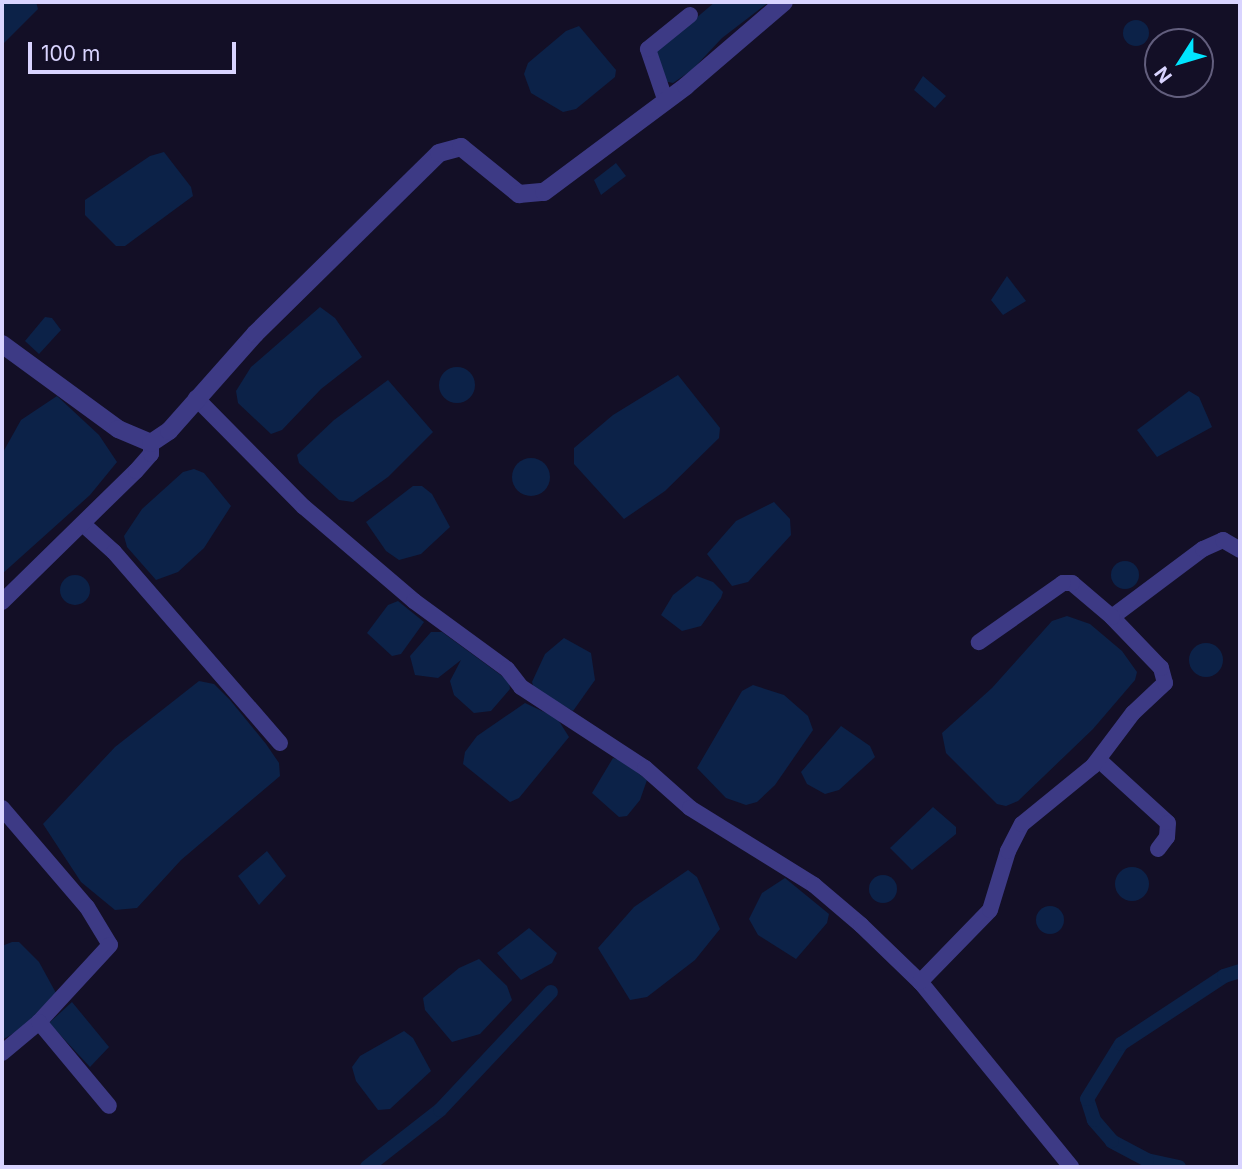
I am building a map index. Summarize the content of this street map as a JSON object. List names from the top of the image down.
{
  "scale_bar": "100 m",
  "north": "bottom left"
}
